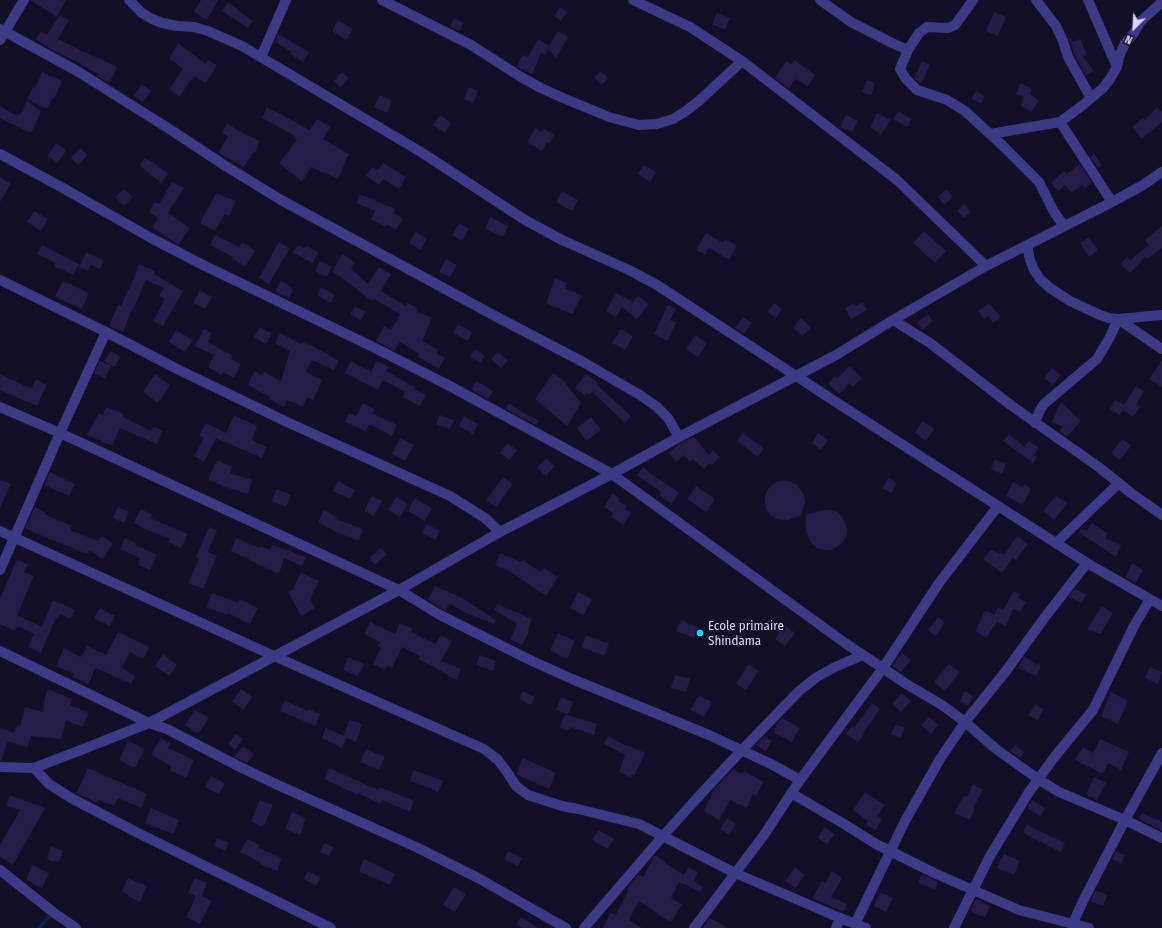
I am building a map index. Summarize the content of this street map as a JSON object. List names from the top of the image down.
{
  "places": ["Ecole primaire Shindama"],
  "north": "bottom left"
}
